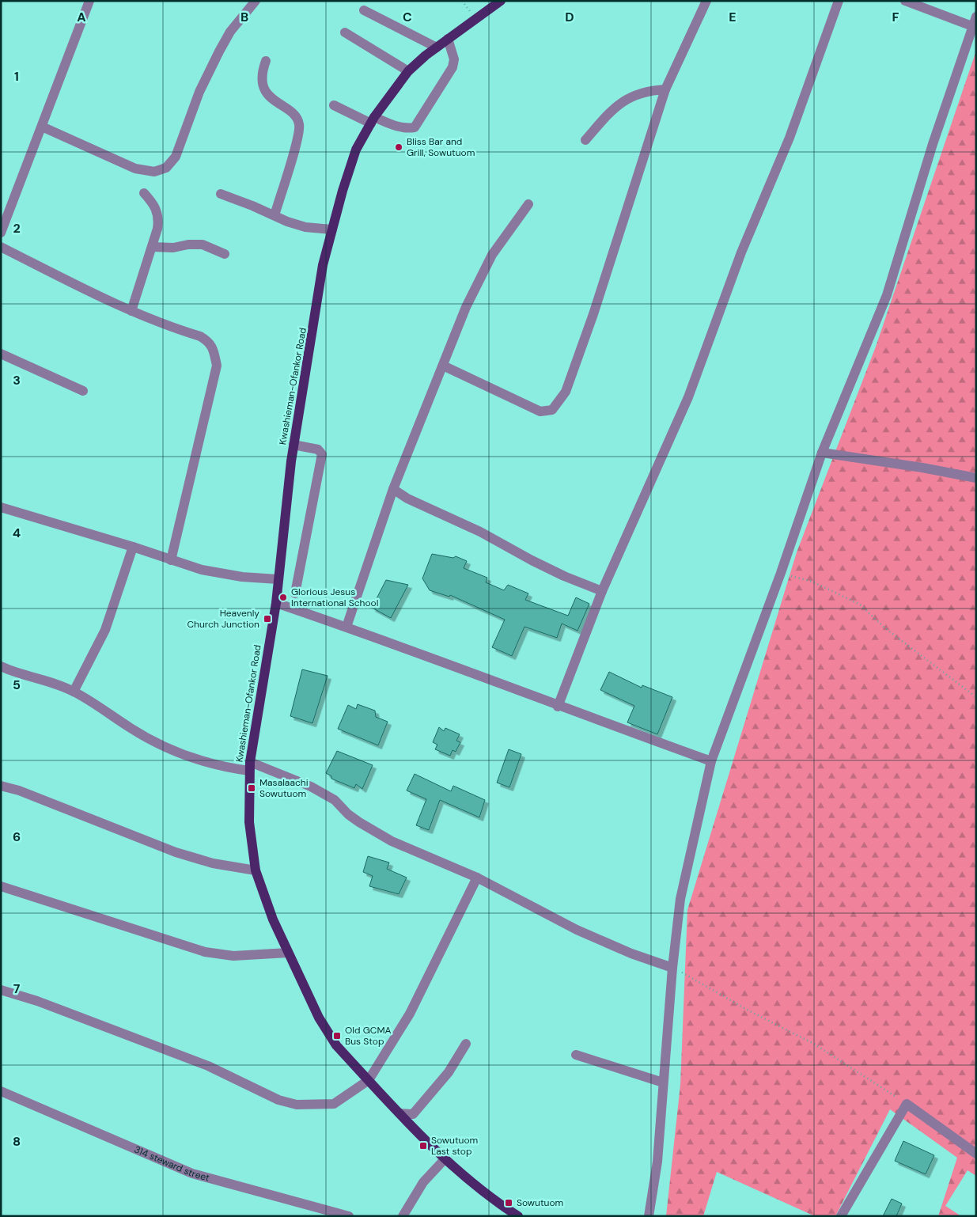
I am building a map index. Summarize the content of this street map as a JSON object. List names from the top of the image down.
{
  "streets": {
    "main road": ["Kwashieman-Ofankor Road"],
    "street": ["314 steward street"]
  },
  "places": {
    "other": ["Bliss Bar and Grill, Sowutuom", "Glorious Jesus International School"],
    "transit": [
      "Heavenly Church Junction",
      "Masalaachi Sowutuom",
      "Old GCMA Bus Stop",
      "Sowutuom Last stop",
      "Sowutuom"
    ]
  },
  "grid": {
    "columns": [
      "A",
      "B",
      "C",
      "D",
      "E",
      "F"
    ],
    "rows": [
      "1",
      "2",
      "3",
      "4",
      "5",
      "6",
      "7",
      "8"
    ]
  }
}
